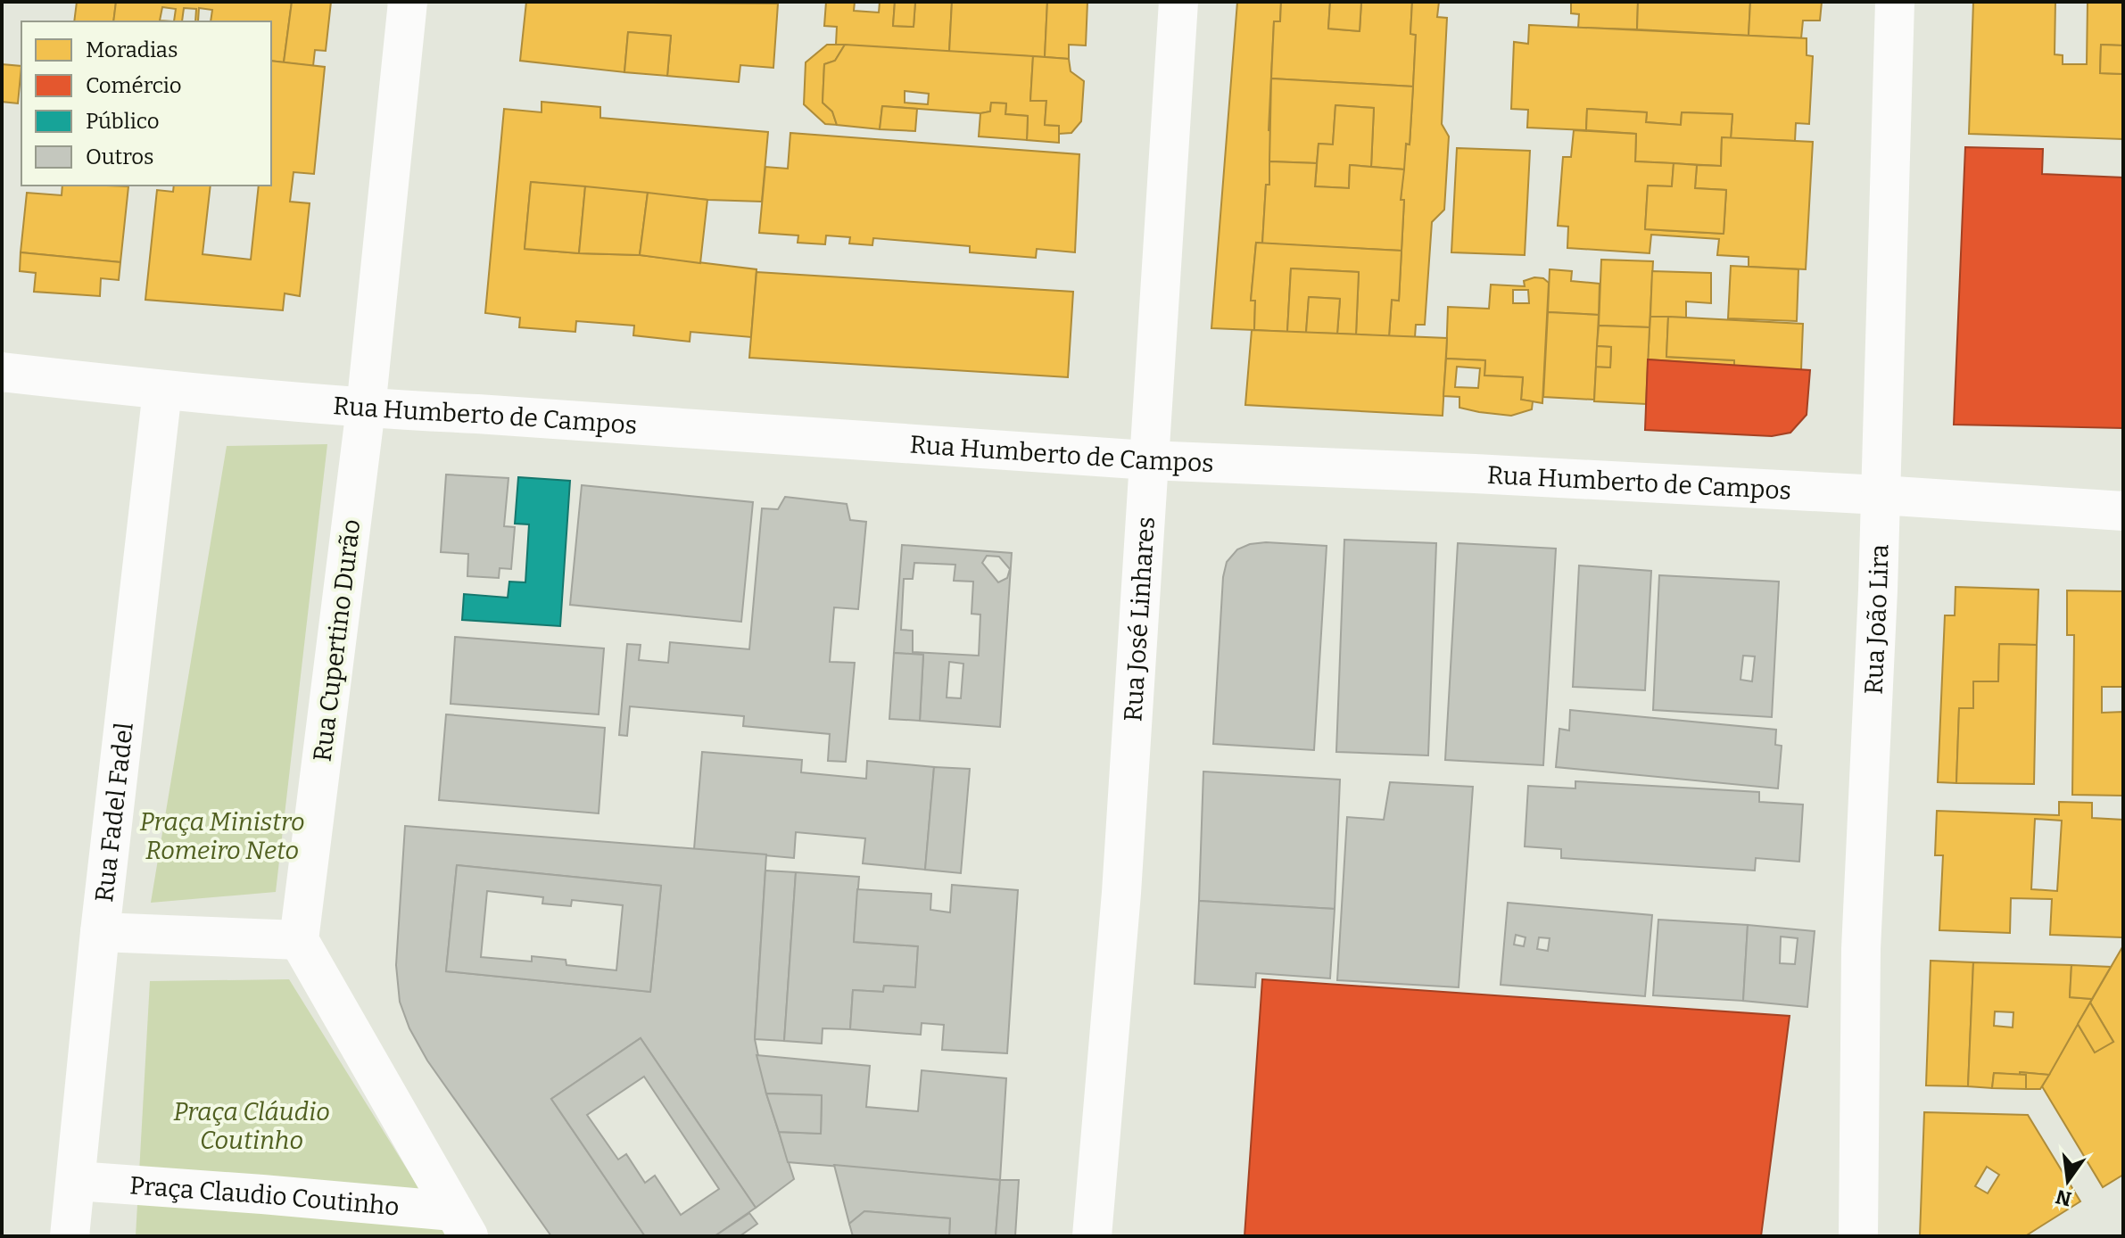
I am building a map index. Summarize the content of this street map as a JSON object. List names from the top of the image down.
{
  "streets": {
    "street": [
      "Rua Humberto de Campos",
      "Rua José Linhares",
      "Rua João Lira",
      "Rua Cupertino Durão",
      "Rua Fadel Fadel",
      "Praça Claudio Coutinho"
    ]
  },
  "crossings": [
    ["Rua Humberto de Campos", "Rua José Linhares"],
    ["Rua Humberto de Campos", "Rua João Lira"],
    ["Rua Humberto de Campos", "Rua Cupertino Durão"],
    ["Rua Humberto de Campos", "Rua Fadel Fadel"],
    ["Rua Fadel Fadel", "Praça Claudio Coutinho"]
  ],
  "parks": ["Praça Ministro Romeiro Neto", "Praça Cláudio Coutinho"],
  "legend": [
    "Moradias",
    "Comércio",
    "Público",
    "Outros"
  ],
  "north": "bottom"
}
